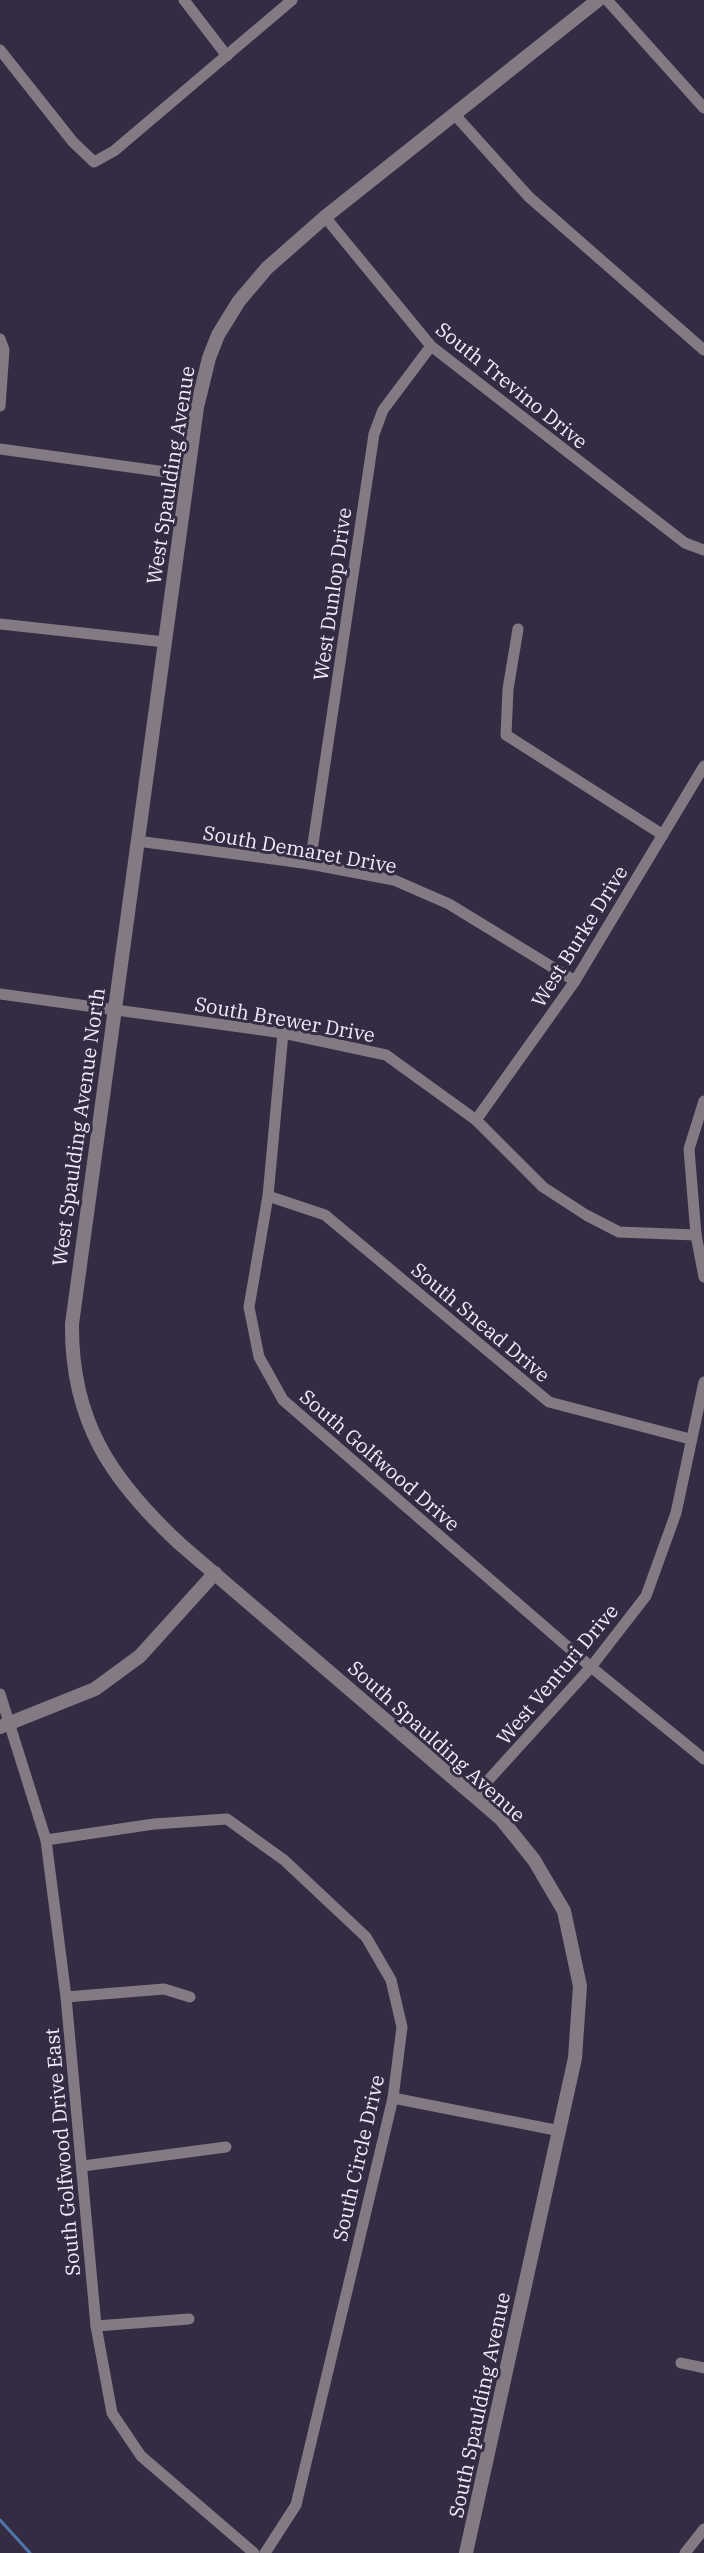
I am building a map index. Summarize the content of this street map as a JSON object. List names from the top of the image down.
{
  "streets": {
    "street": [
      "South Trevino Drive",
      "West Spaulding Avenue",
      "West Dunlop Drive",
      "South Demaret Drive",
      "West Burke Drive",
      "South Brewer Drive",
      "West Spaulding Avenue North",
      "South Snead Drive",
      "South Golfwood Drive",
      "West Venturi Drive",
      "South Spaulding Avenue",
      "South Golfwood Drive East",
      "South Circle Drive"
    ]
  },
  "crossings": [
    ["South Trevino Drive", "West Spaulding Avenue"],
    ["South Trevino Drive", "West Dunlop Drive"],
    ["West Spaulding Avenue", "South Demaret Drive"],
    ["West Spaulding Avenue", "West Spaulding Avenue North"],
    ["West Dunlop Drive", "South Demaret Drive"],
    ["South Demaret Drive", "West Burke Drive"],
    ["South Demaret Drive", "West Spaulding Avenue North"],
    ["West Burke Drive", "South Brewer Drive"],
    ["South Brewer Drive", "West Spaulding Avenue North"],
    ["South Brewer Drive", "South Golfwood Drive"],
    ["West Spaulding Avenue North", "South Spaulding Avenue"],
    ["South Snead Drive", "South Golfwood Drive"],
    ["South Snead Drive", "West Venturi Drive"],
    ["South Golfwood Drive", "West Venturi Drive"],
    ["West Venturi Drive", "South Spaulding Avenue"],
    ["South Golfwood Drive East", "South Circle Drive"]
  ]
}
